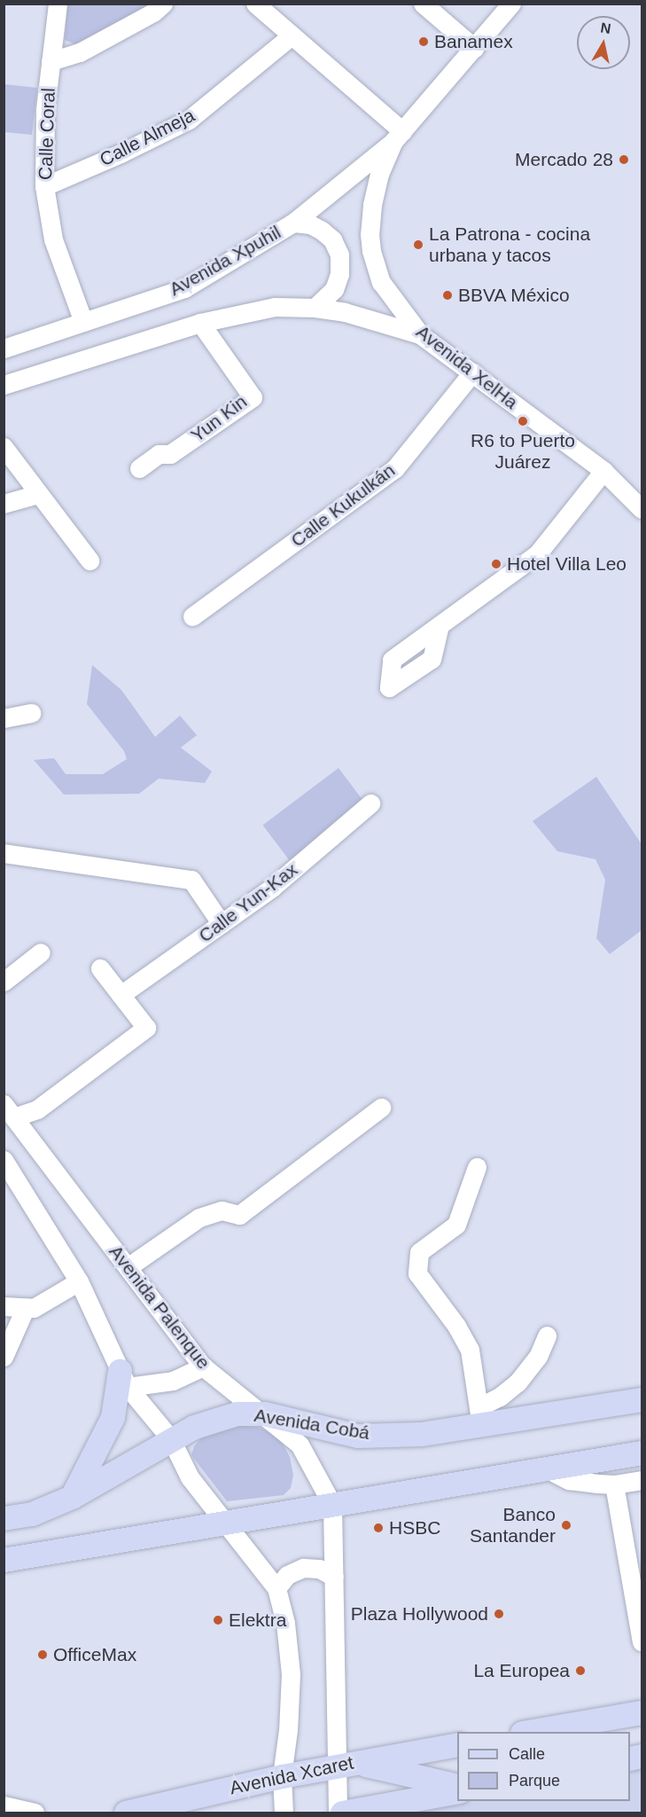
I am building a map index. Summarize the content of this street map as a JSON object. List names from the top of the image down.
{
  "streets": {
    "main road": ["Avenida Cobá", "Avenida Xcaret"],
    "street": [
      "Calle Coral",
      "Calle Almeja",
      "Avenida Xpuhil",
      "Avenida XelHa",
      "Yun Kin",
      "Calle Kukulkán",
      "Calle Yun-Kax",
      "Avenida Palenque"
    ]
  },
  "crossings": [
    ["Calle Coral", "Calle Almeja"],
    ["Calle Coral", "Avenida Xpuhil"],
    ["Avenida Xpuhil", "Avenida XelHa"],
    ["Avenida XelHa", "Calle Kukulkán"],
    ["Avenida Palenque", "Avenida Cobá"],
    ["Avenida Palenque", "Avenida Xcaret"]
  ],
  "places": [
    "Banamex",
    "Mercado 28",
    "La Patrona - cocina urbana y tacos",
    "BBVA México",
    "R6 to Puerto Juárez",
    "Hotel Villa Leo",
    "Banco Santander",
    "HSBC",
    "Plaza Hollywood",
    "Elektra",
    "OfficeMax",
    "La Europea"
  ],
  "legend": ["Calle", "Parque"],
  "north": "top"
}
